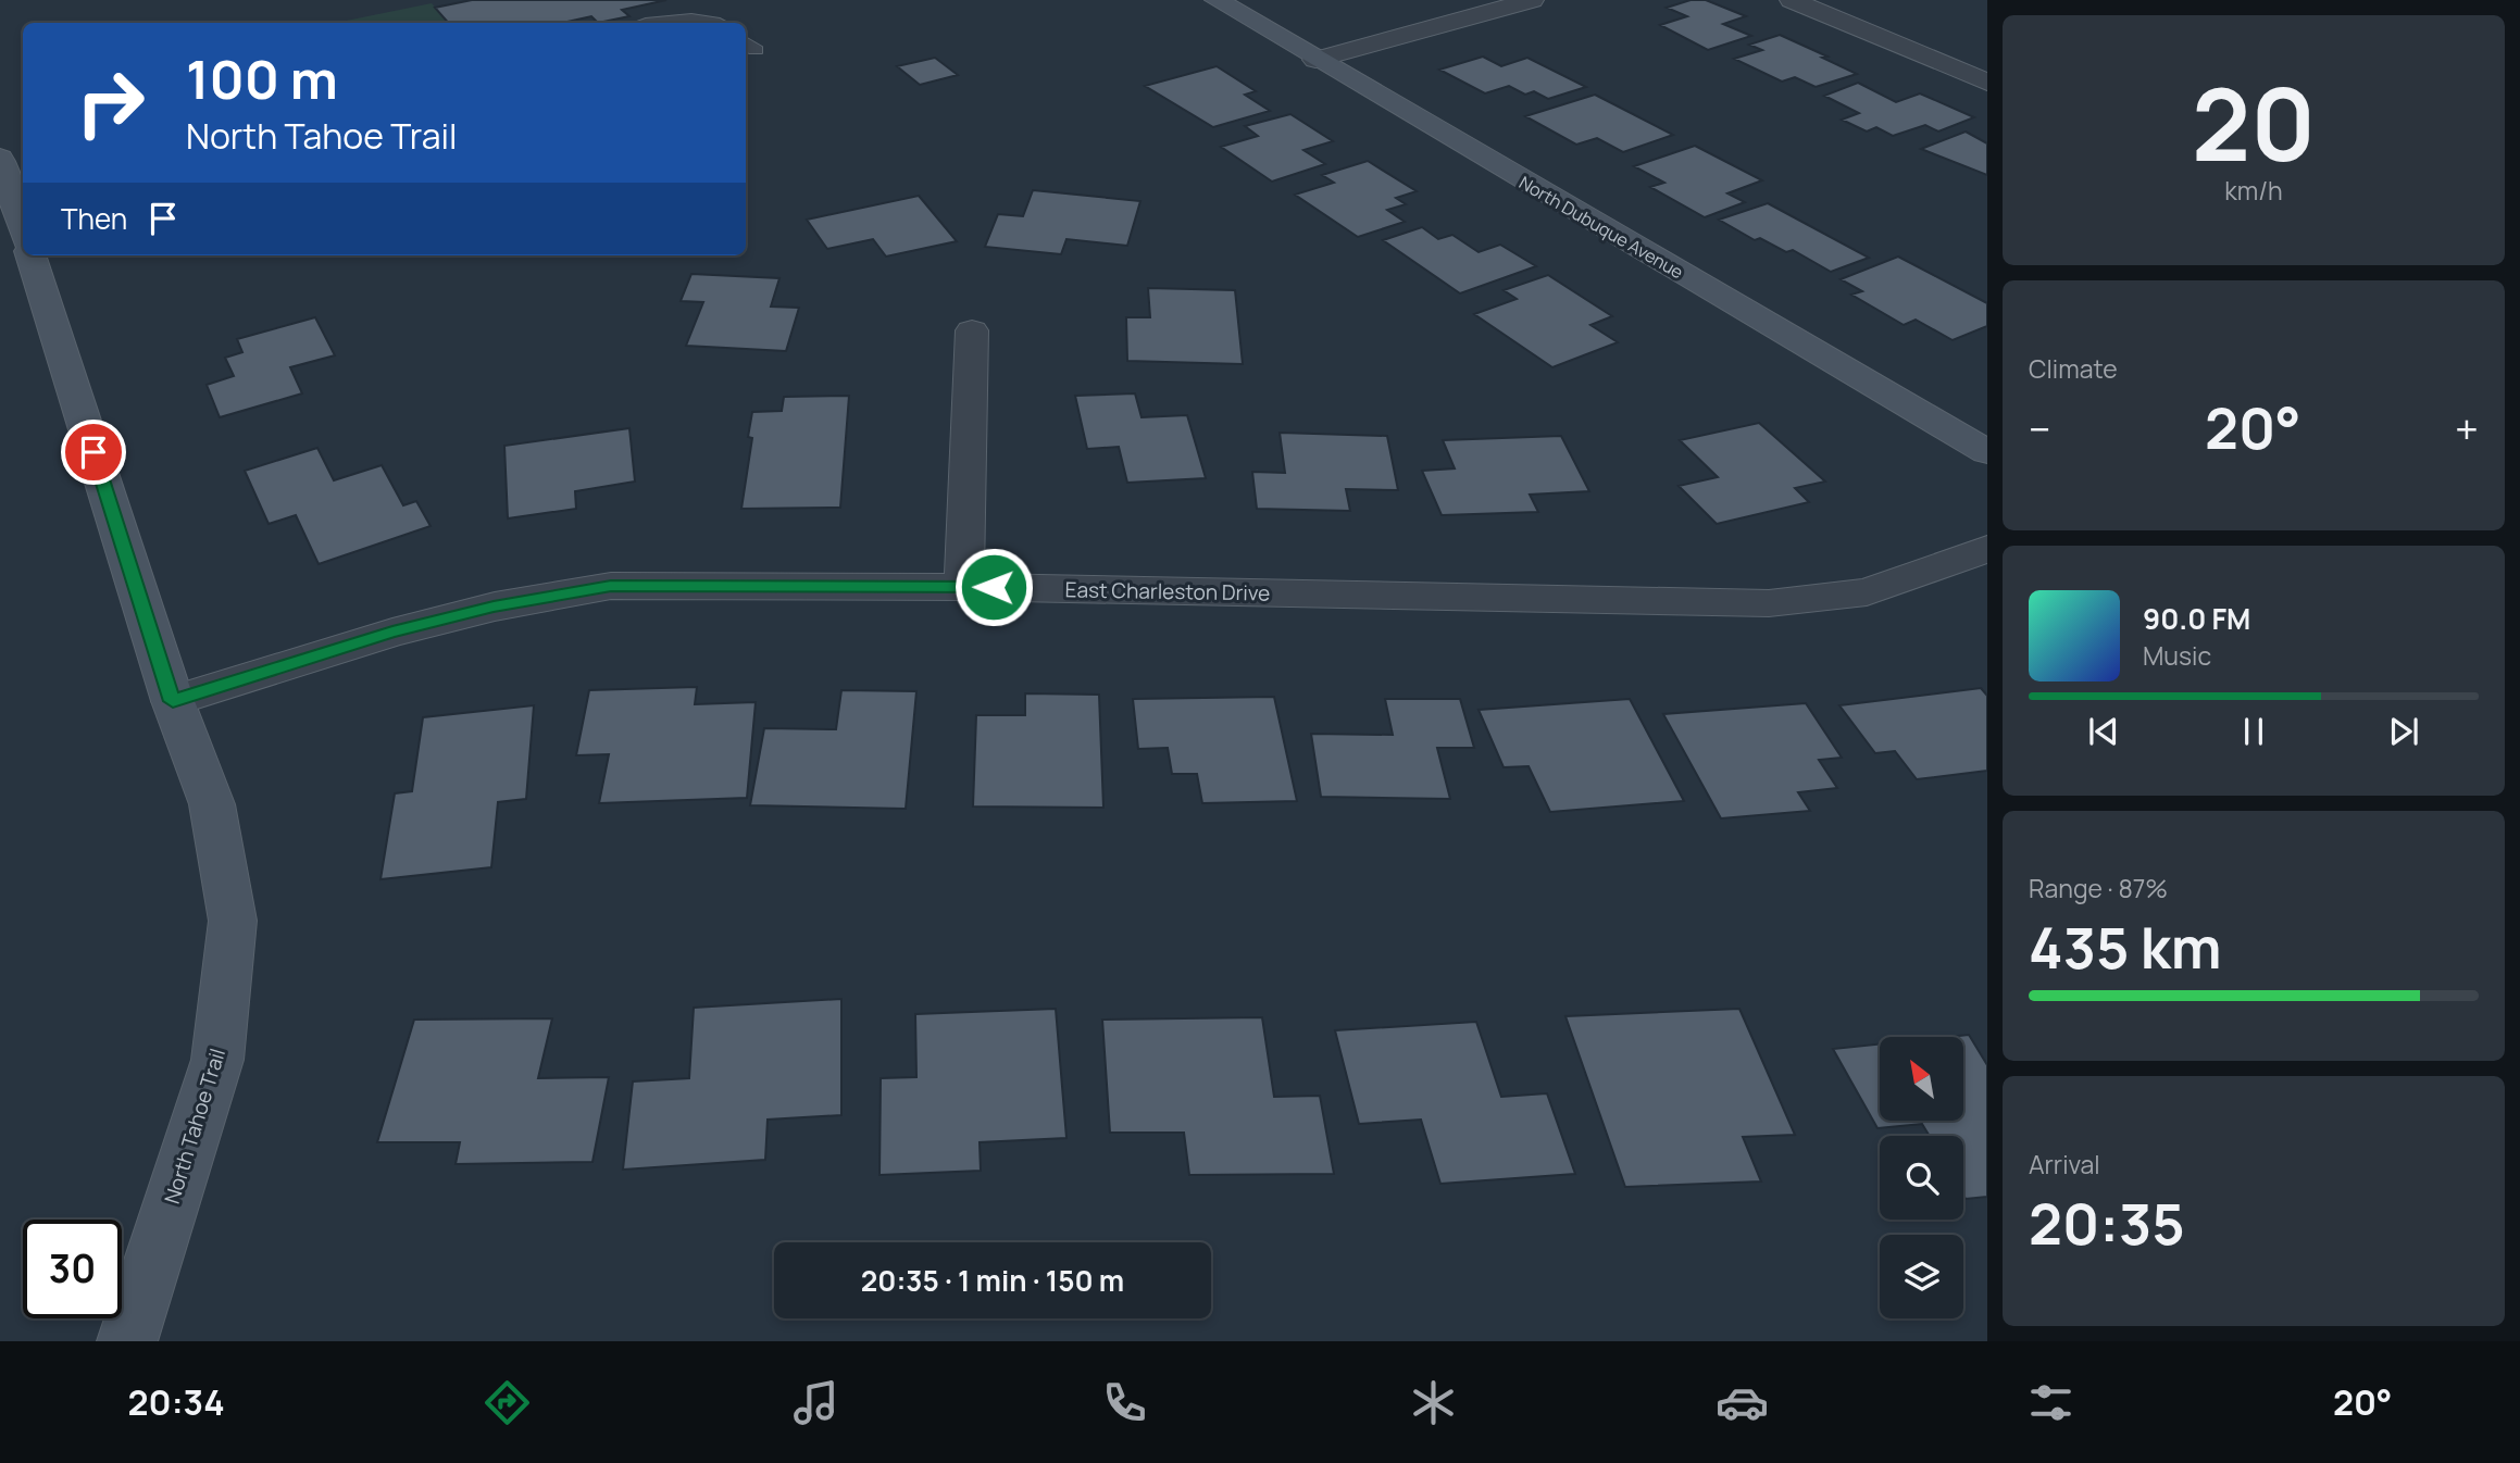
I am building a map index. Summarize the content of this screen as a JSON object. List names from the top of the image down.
{
  "streets": {
    "street": ["North Dubuque Avenue", "East Charleston Drive", "North Tahoe Trail"]
  },
  "crossings": [
    ["East Charleston Drive", "North Tahoe Trail"]
  ],
  "north": "top left",
  "page": {
    "tile": [
      ["20", "km/h"],
      "Climate",
      ["Range · 87%", "435 km"],
      ["Arrival", "20:35"]
    ],
    "turn": ["100 m", "North Tahoe Trail"],
    "then": "Then",
    "heat": ["−", "20°", "+"],
    "song": ["90.0 FM", "Music"],
    "limit": "30",
    "trip": "20:35 · 1 min · 150 m",
    "tabs": ["20:34", "20°"]
  }
}
